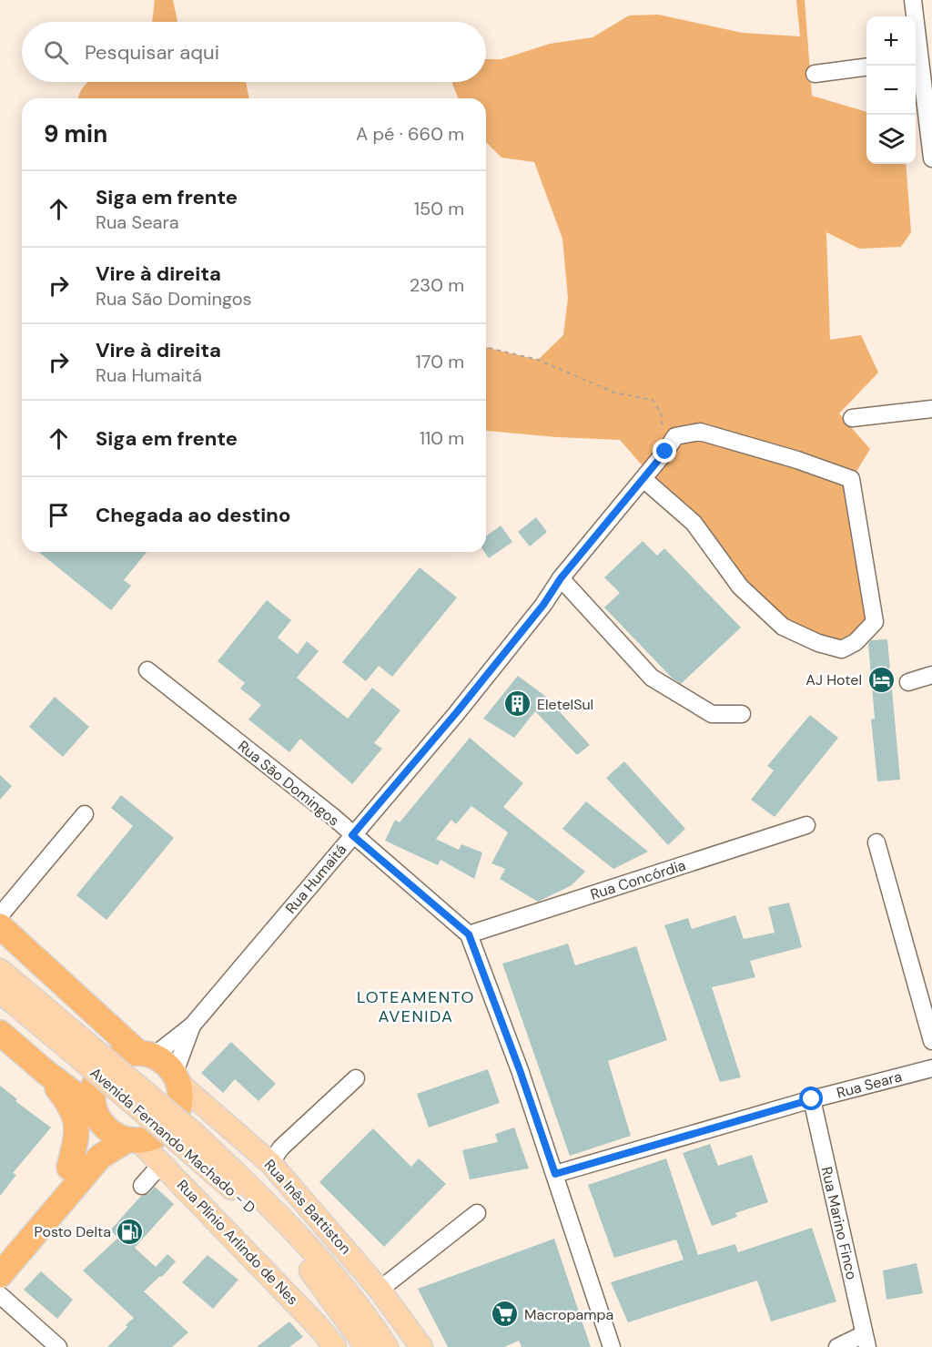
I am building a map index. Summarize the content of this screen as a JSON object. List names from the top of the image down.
{
  "streets": {
    "main road": ["Avenida Fernando Machado - D", "Rua Inês Battiston", "Rua Plínio Arlindo de Nes"],
    "street": [
      "Rua São Domingos",
      "Rua Humaitá",
      "Rua Concórdia",
      "Rua Seara",
      "Rua Marino Finco"
    ]
  },
  "crossings": [
    ["Rua São Domingos", "Rua Humaitá"],
    ["Rua São Domingos", "Rua Concórdia"],
    ["Rua São Domingos", "Rua Seara"],
    ["Rua Humaitá", "Rua Inês Battiston"],
    ["Rua Humaitá", "Rua Plínio Arlindo de Nes"],
    ["Rua Seara", "Rua Marino Finco"],
    ["Rua Inês Battiston", "Rua Plínio Arlindo de Nes"]
  ],
  "districts": ["LOTEAMENTO AVENIDA"],
  "places": {
    "hotel": ["AJ Hotel"],
    "building": ["EletelSul"],
    "fuel station": ["Posto Delta"],
    "supermarket": ["Macropampa"]
  },
  "page": {
    "map_buttons": ["+", "−"],
    "search": "Pesquisar aqui",
    "heading": ["9 min", "A pé · 660 m"],
    "list": [
      ["Siga em frente", "Rua Seara", "150 m"],
      ["Vire à direita", "Rua São Domingos", "230 m"],
      ["Vire à direita", "Rua Humaitá", "170 m"],
      ["Siga em frente", "110 m"],
      "Chegada ao destino"
    ]
  }
}
